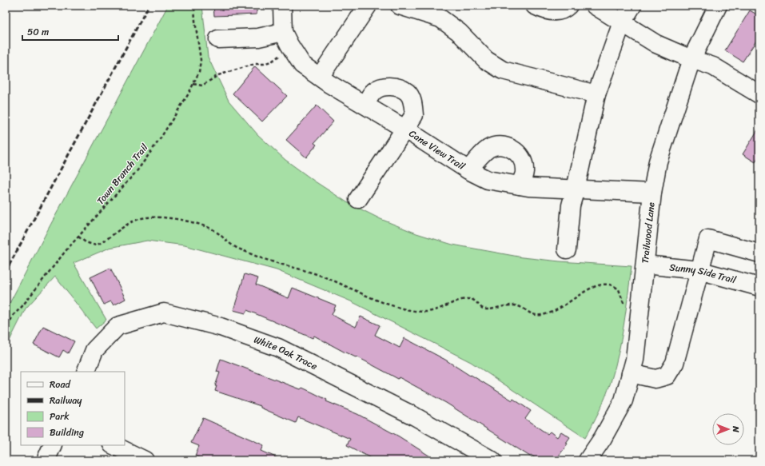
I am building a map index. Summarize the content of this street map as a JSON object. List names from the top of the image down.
{
  "streets": {
    "street": [
      "Cane View Trail",
      "Trailwood Lane",
      "Sunny Side Trail",
      "White Oak Trace"
    ],
    "path": ["Town Branch Trail"]
  },
  "crossings": [
    ["Cane View Trail", "Trailwood Lane"],
    ["Trailwood Lane", "Sunny Side Trail"]
  ],
  "legend": [
    "Road",
    "Railway",
    "Park",
    "Building"
  ],
  "scale_bar": "50 m",
  "north": "right"
}
